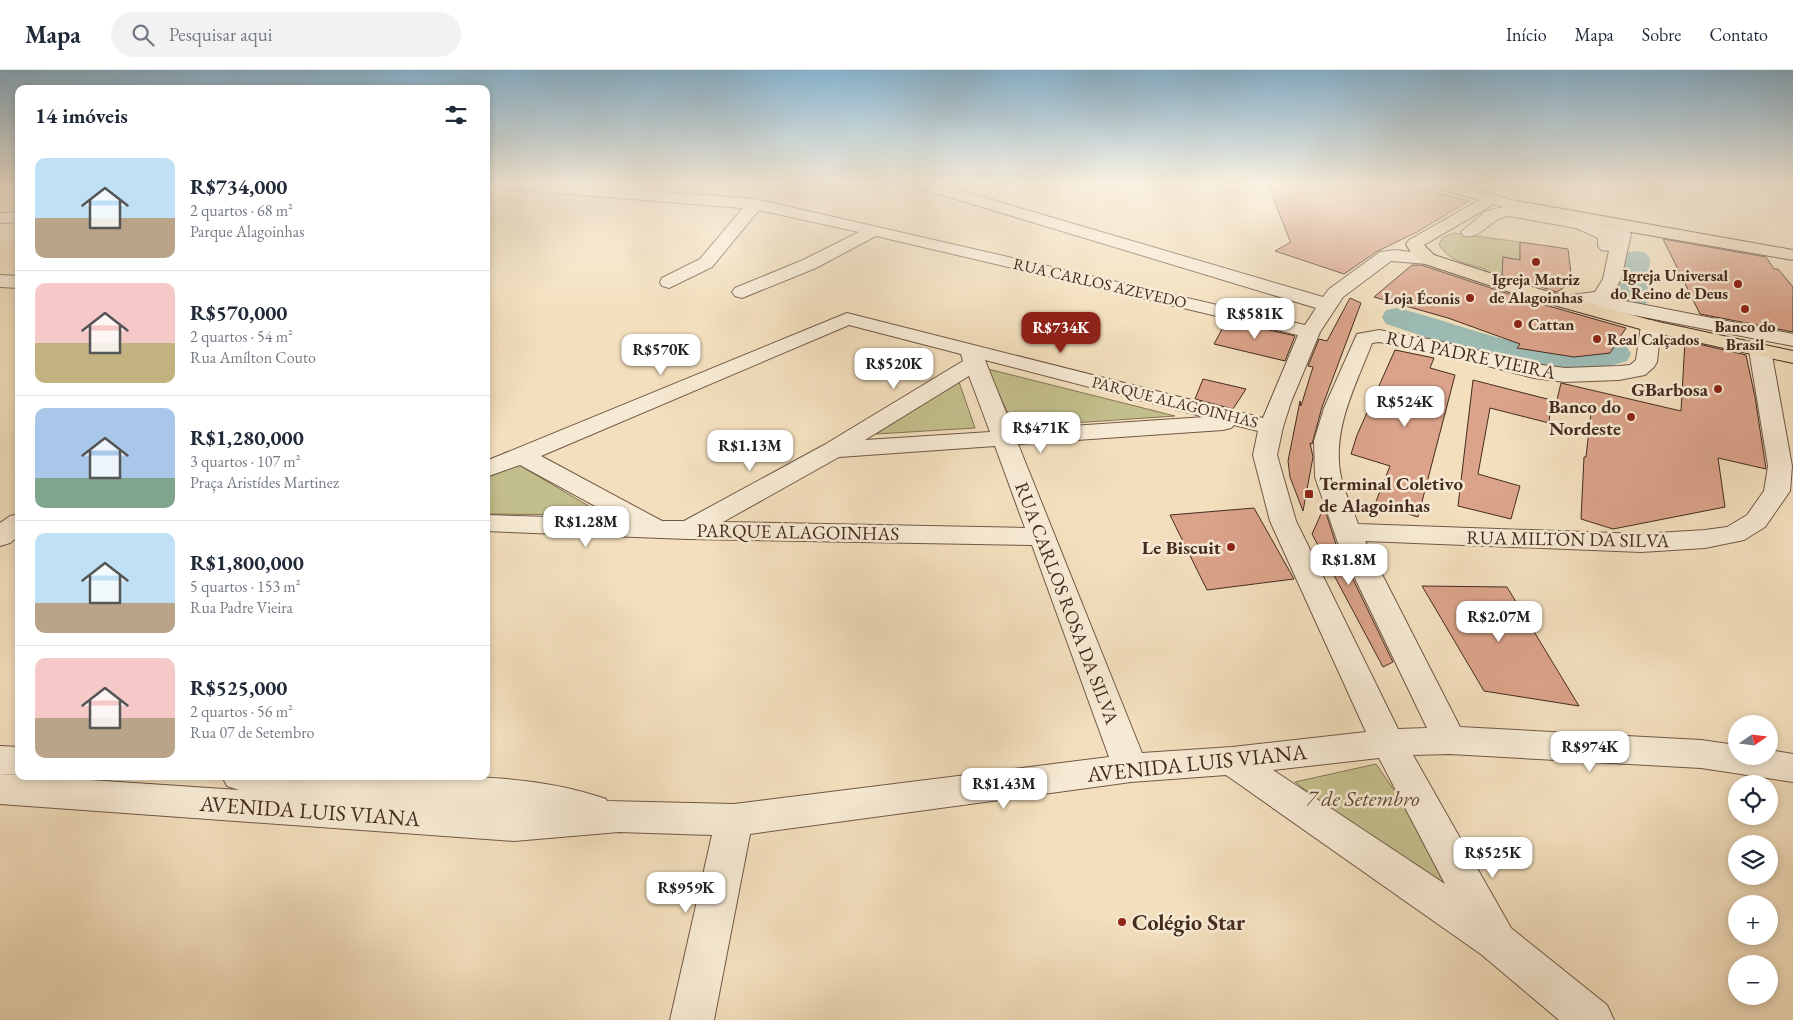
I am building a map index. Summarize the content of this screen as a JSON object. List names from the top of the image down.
{
  "streets": {
    "street": [
      "RUA CARLOS AZEVEDO",
      "RUA PADRE VIEIRA",
      "PARQUE ALAGOINHAS",
      "RUA MILTON DA SILVA",
      "RUA CARLOS ROSA DA SILVA",
      "AVENIDA LUIS VIANA"
    ]
  },
  "crossings": [
    ["RUA PADRE VIEIRA", "RUA MILTON DA SILVA"],
    ["RUA PADRE VIEIRA", "AVENIDA LUIS VIANA"],
    ["PARQUE ALAGOINHAS", "RUA CARLOS ROSA DA SILVA"],
    ["RUA CARLOS ROSA DA SILVA", "AVENIDA LUIS VIANA"]
  ],
  "parks": ["7 de Setembro"],
  "places": {
    "other": [
      "Igreja Matriz de Alagoinhas",
      "Igreja Universal do Reino de Deus",
      "Loja Éconis",
      "Banco do Brasil",
      "Cattan",
      "Real Calçados",
      "GBarbosa",
      "Banco do Nordeste",
      "Le Biscuit",
      "Colégio Star"
    ],
    "transit": ["Terminal Coletivo de Alagoinhas"]
  },
  "north": "right",
  "page": {
    "header": "Mapa",
    "search": "Pesquisar aqui",
    "nav": [
      "Início",
      "Mapa",
      "Sobre",
      "Contato"
    ],
    "heading": "14 imóveis",
    "list": [
      {
        "name": "R$734,000",
        "note": "2 quartos · 68 m² · Parque Alagoinhas"
      },
      {
        "name": "R$570,000",
        "note": "2 quartos · 54 m² · Rua Amílton Couto"
      },
      {
        "name": "R$1,280,000",
        "note": "3 quartos · 107 m² · Praça Aristídes Martinez"
      },
      {
        "name": "R$1,800,000",
        "note": "5 quartos · 153 m² · Rua Padre Vieira"
      },
      {
        "name": "R$525,000",
        "note": "2 quartos · 56 m² · Rua 07 de Setembro"
      }
    ],
    "price": [
      "R$581K",
      "R$734K",
      "R$570K",
      "R$520K",
      "R$524K",
      "R$471K",
      "R$1.13M",
      "R$1.28M",
      "R$1.8M",
      "R$2.07M",
      "R$974K",
      "R$1.43M",
      "R$525K",
      "R$959K"
    ],
    "map_buttons": ["+", "−"]
  }
}
